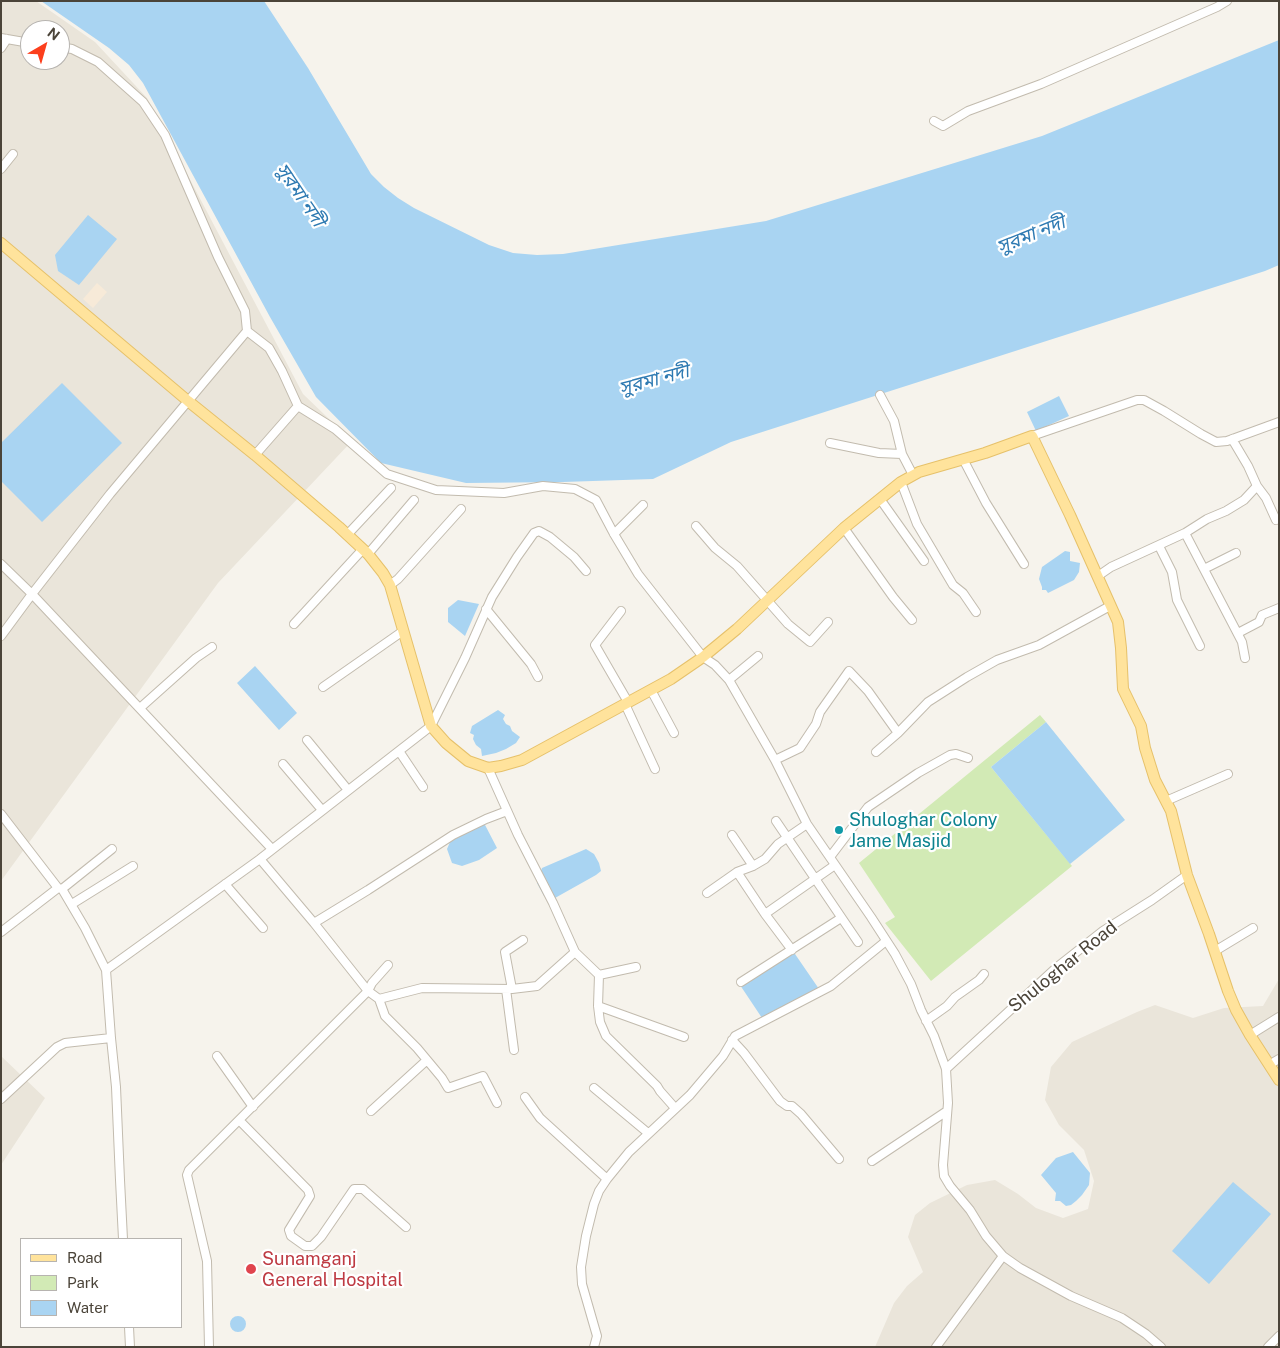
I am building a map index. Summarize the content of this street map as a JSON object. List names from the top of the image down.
{
  "streets": {
    "street": ["Shuloghar Road"]
  },
  "water": ["সুরমা নদী"],
  "places": ["Shuloghar Colony Jame Masjid", "Sunamganj General Hospital"],
  "legend": ["Road", "Park", "Water"],
  "north": "top right"
}
